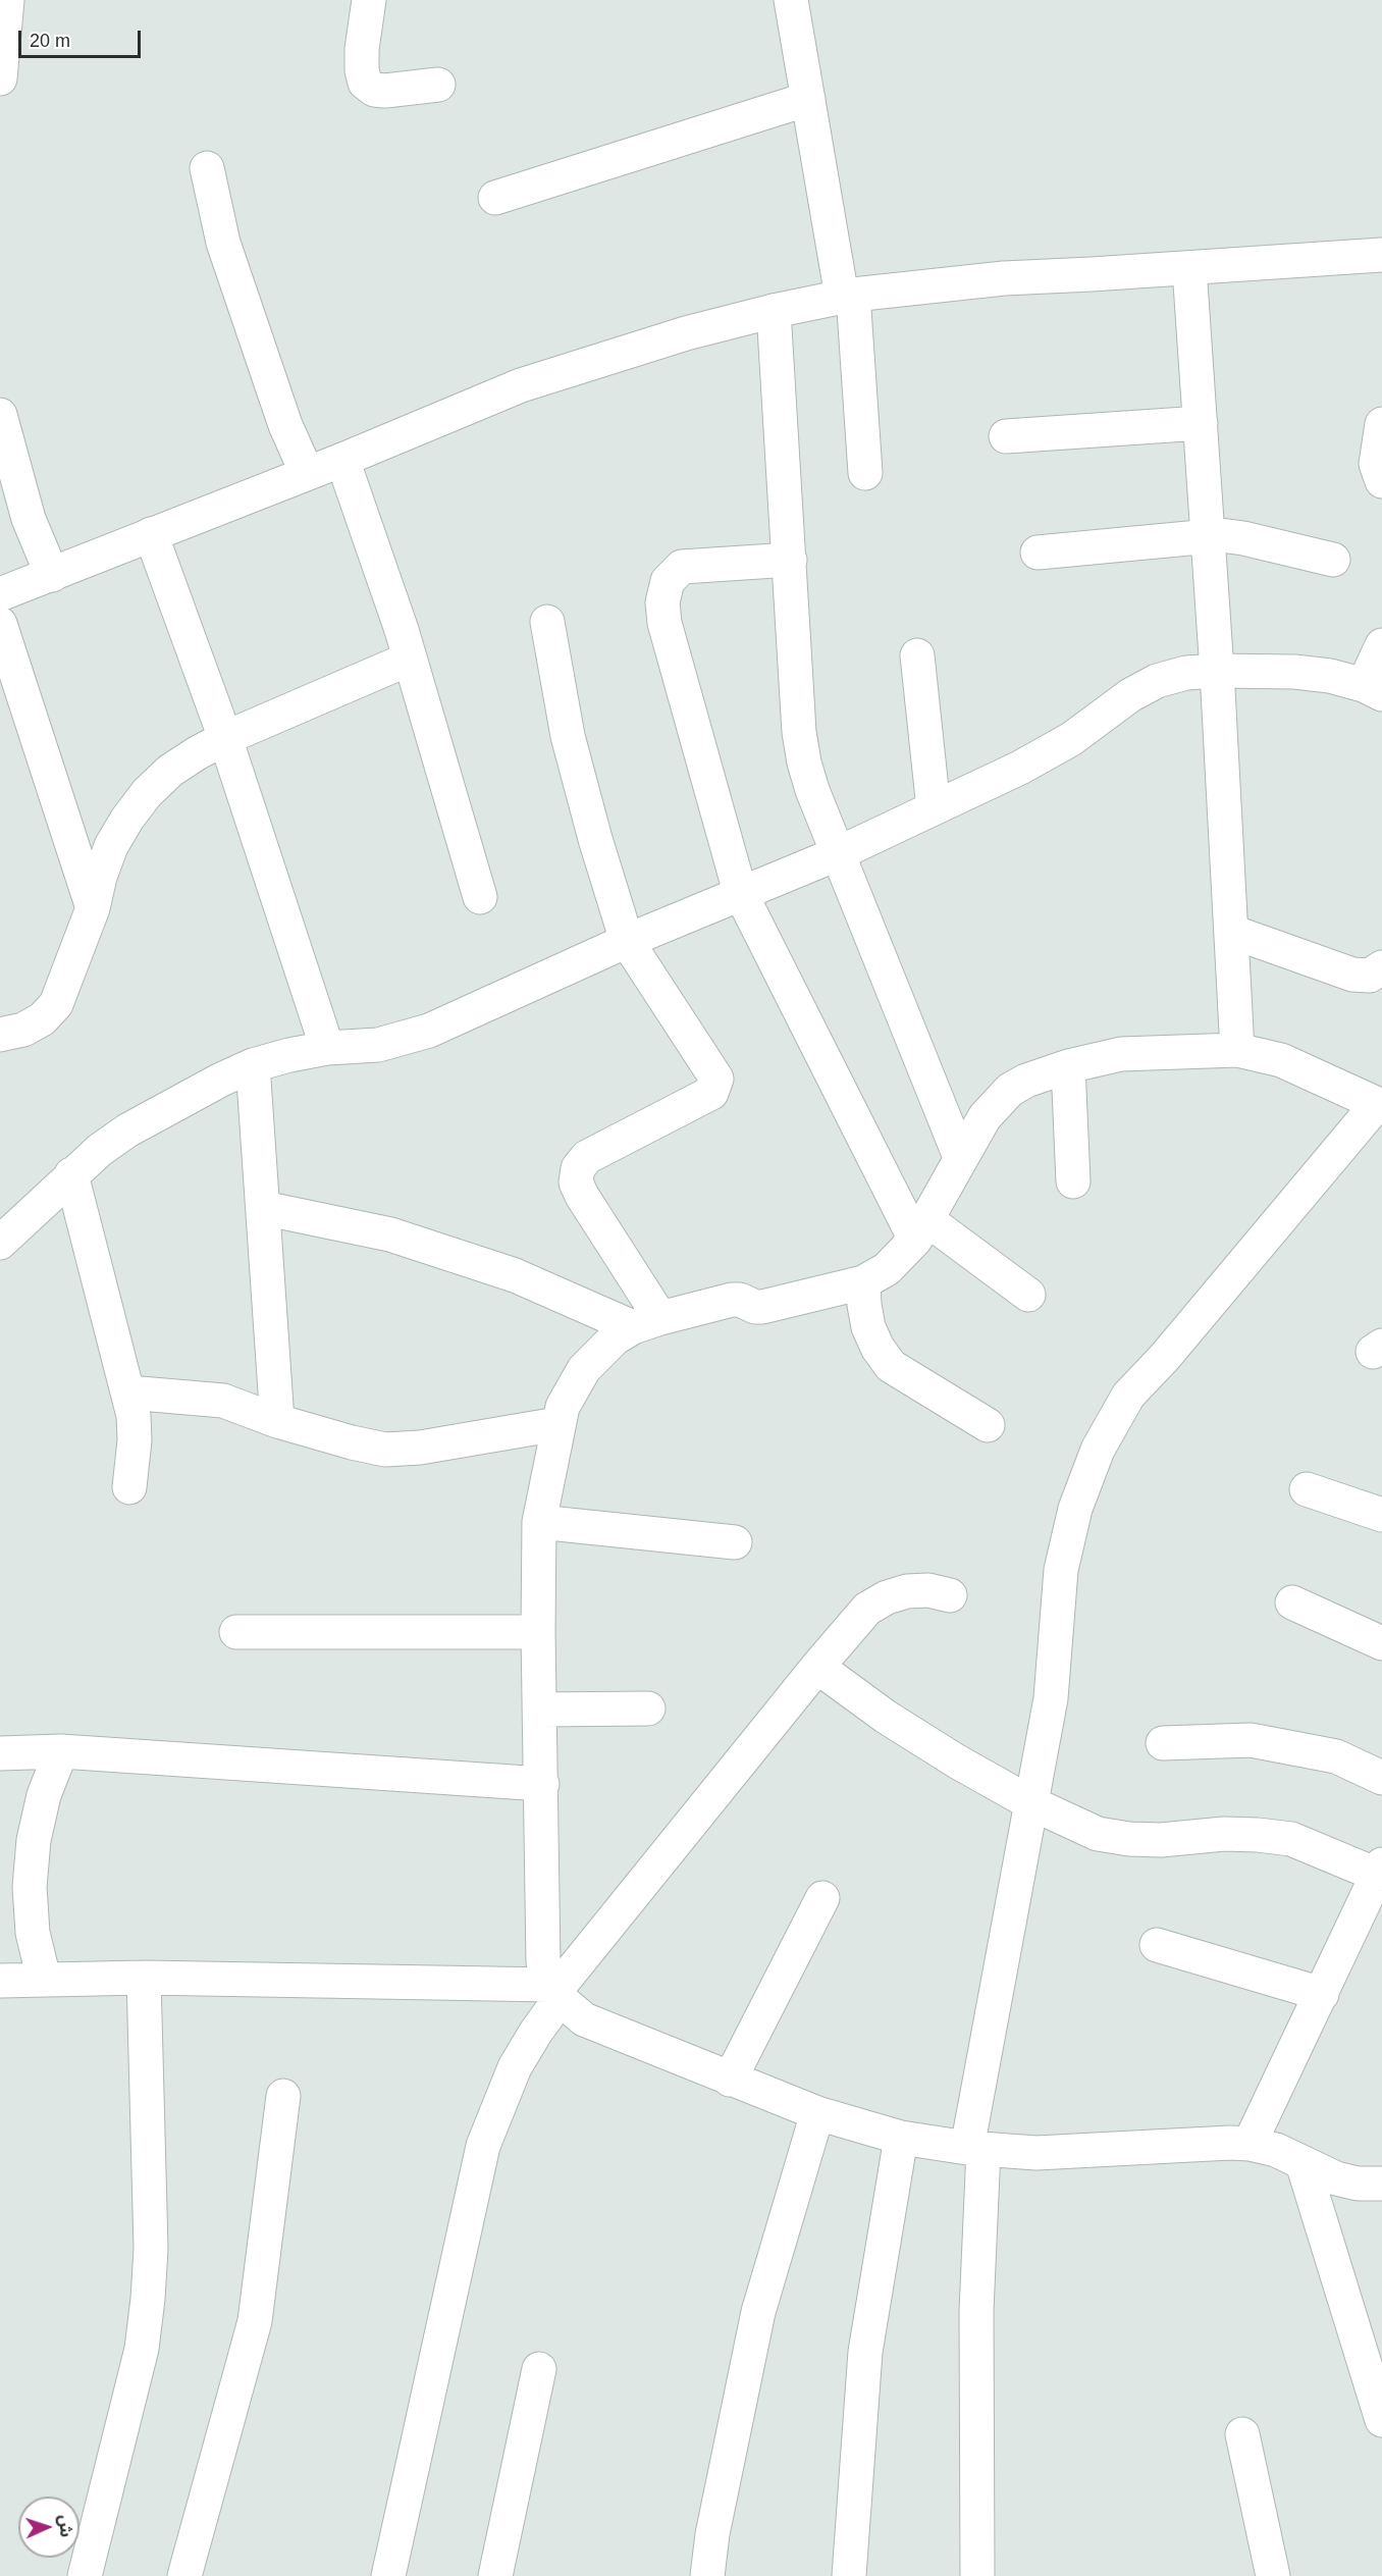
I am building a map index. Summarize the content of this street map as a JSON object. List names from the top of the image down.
{
  "scale_bar": "20 m",
  "north": "right"
}
